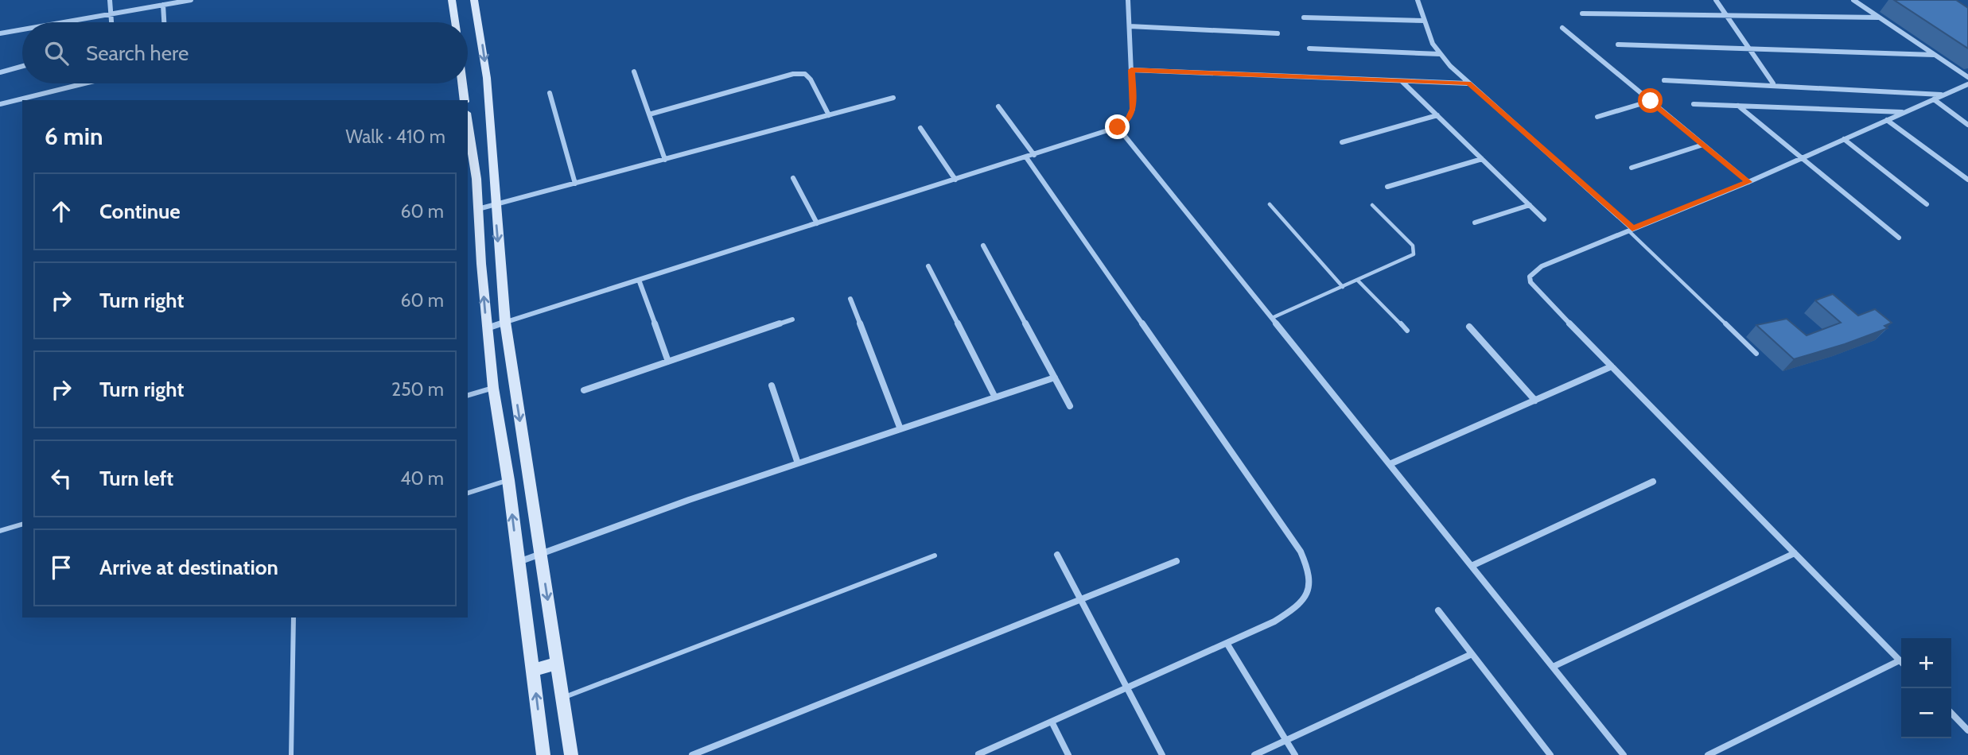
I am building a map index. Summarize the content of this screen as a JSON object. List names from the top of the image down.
{
  "page": {
    "search": "Search here",
    "heading": ["6 min", "Walk · 410 m"],
    "list": [
      ["Continue", "60 m"],
      ["Turn right", "60 m"],
      ["Turn right", "250 m"],
      ["Turn left", "40 m"],
      "Arrive at destination"
    ],
    "map_buttons": ["+", "−"]
  }
}
